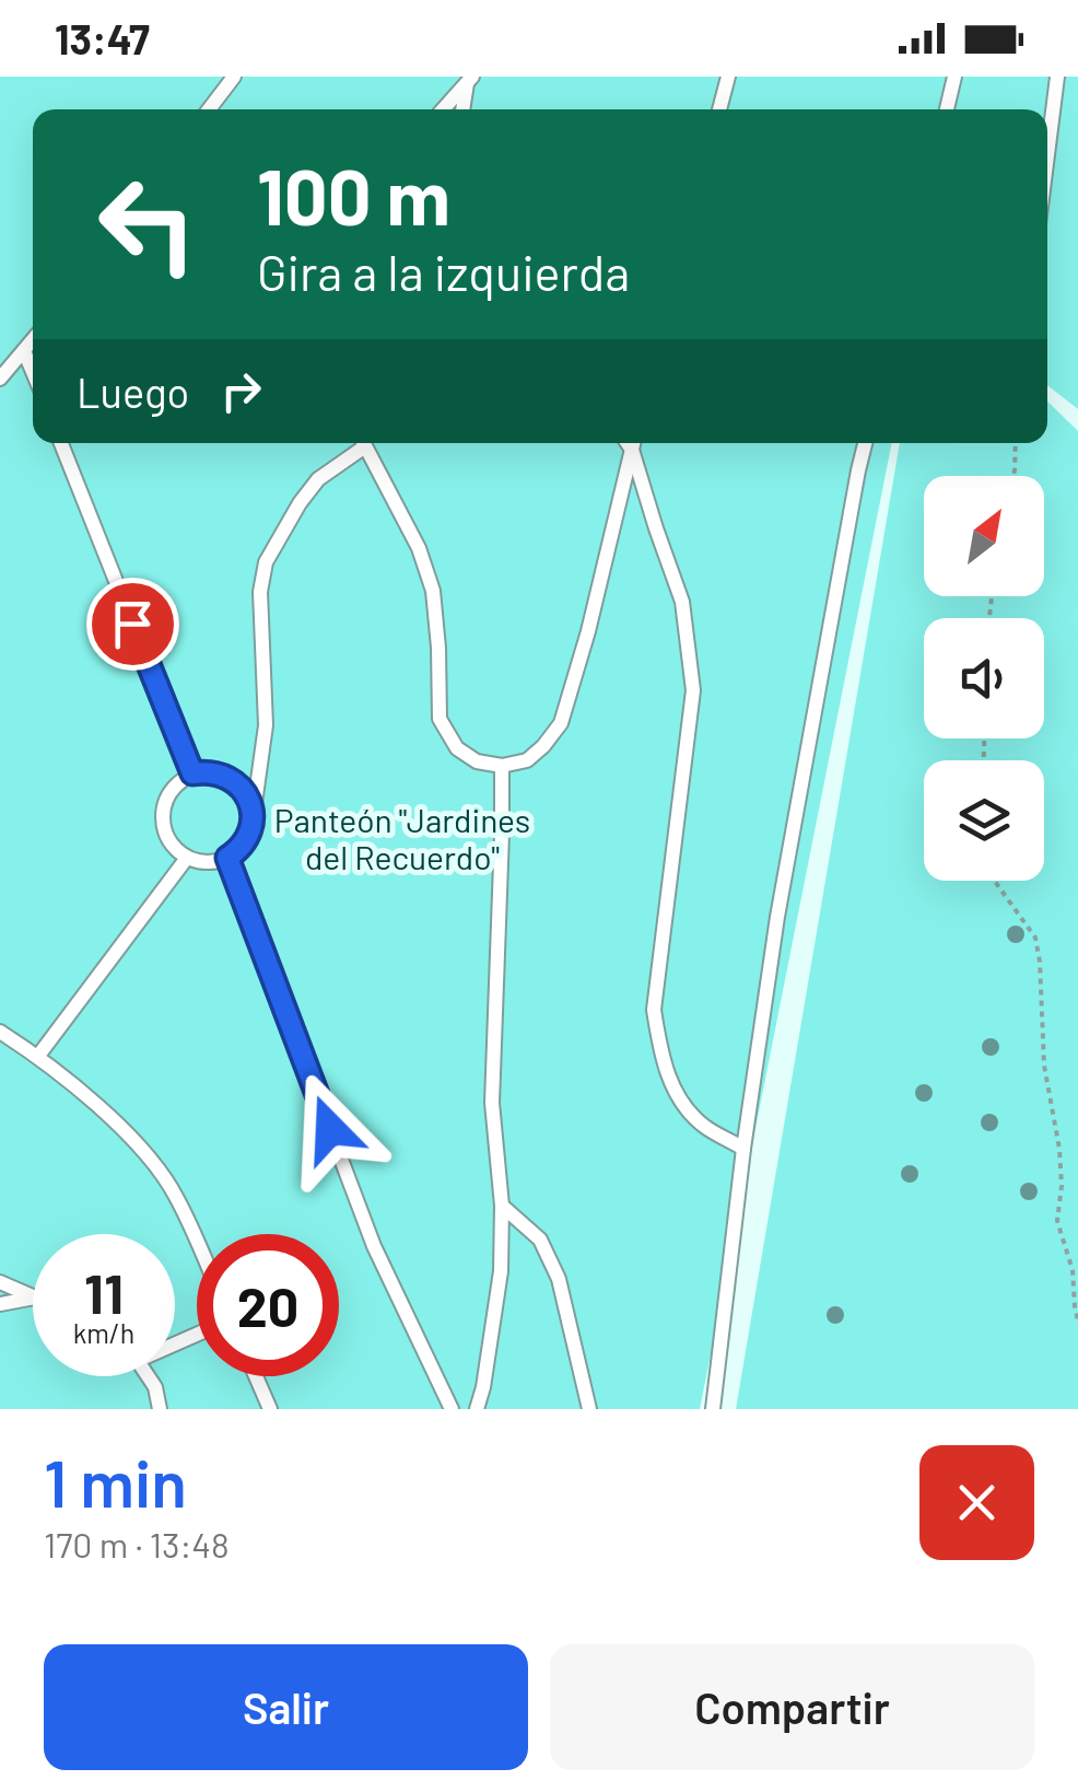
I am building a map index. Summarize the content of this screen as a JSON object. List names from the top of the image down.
{
  "parks": ["Panteón \"Jardines del Recuerdo\""],
  "north": "top right",
  "page": {
    "status": "13:47",
    "turn": ["100 m", "Gira a la izquierda"],
    "then": "Luego",
    "speed": "11 km/h",
    "limit": "20",
    "heading": ["1 min", "170 m · 13:48"],
    "buttons": ["Salir", "Compartir"]
  }
}
